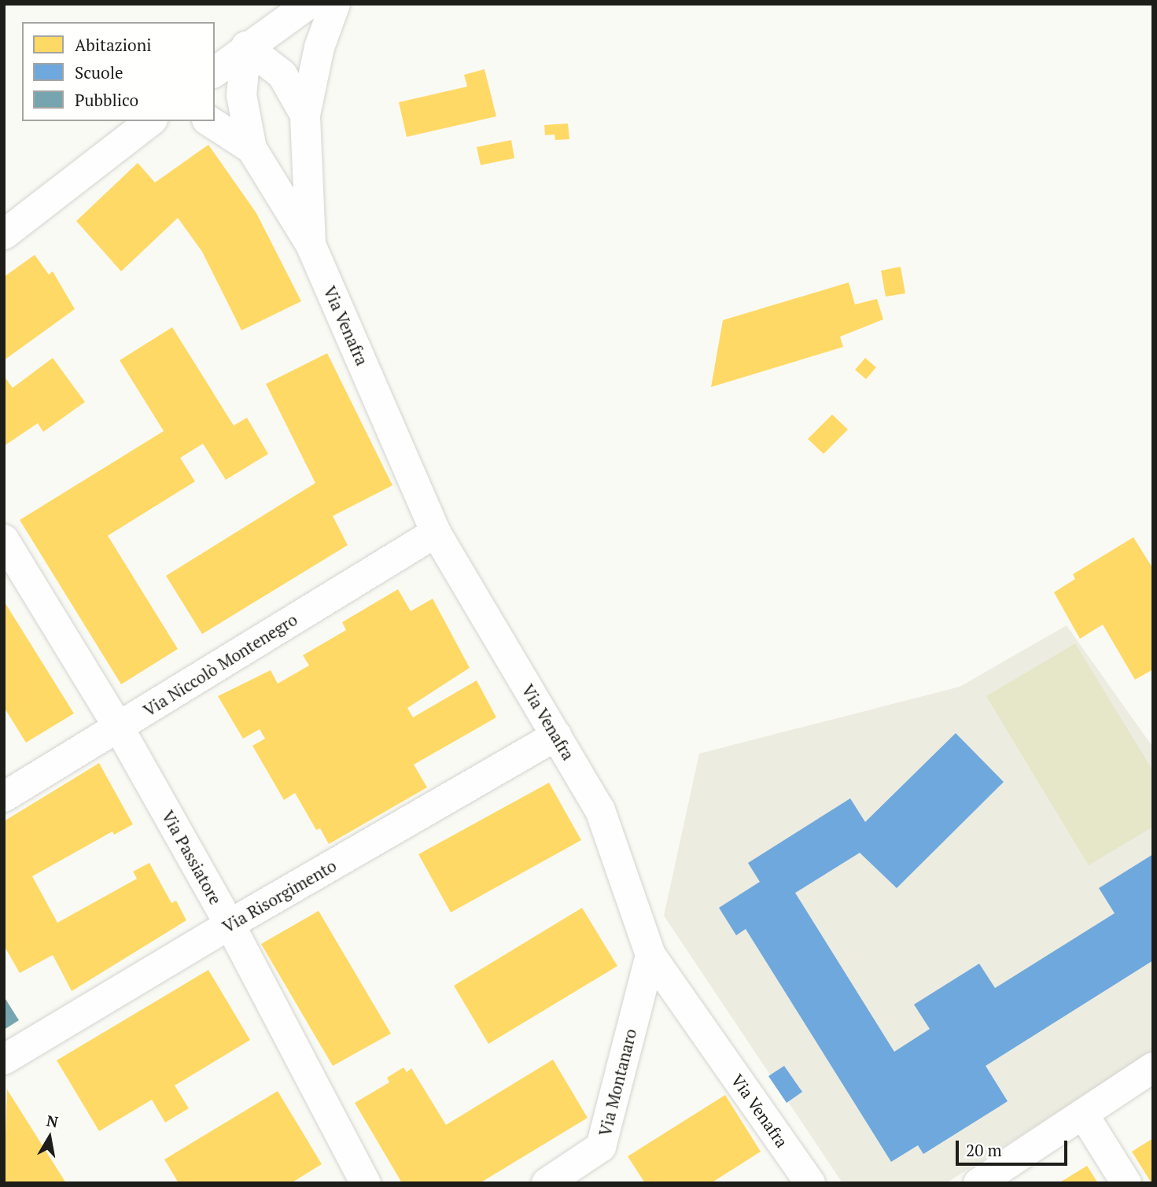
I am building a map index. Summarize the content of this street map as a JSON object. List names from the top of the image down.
{
  "streets": {
    "street": [
      "Via Venafra",
      "Via Niccolò Montenegro",
      "Via Passiatore",
      "Via Risorgimento",
      "Via Montanaro"
    ]
  },
  "crossings": [
    ["Via Venafra", "Via Niccolò Montenegro"],
    ["Via Venafra", "Via Risorgimento"],
    ["Via Venafra", "Via Montanaro"],
    ["Via Niccolò Montenegro", "Via Passiatore"],
    ["Via Passiatore", "Via Risorgimento"]
  ],
  "legend": ["Abitazioni", "Scuole", "Pubblico"],
  "scale_bar": "20 m",
  "north": "top"
}
